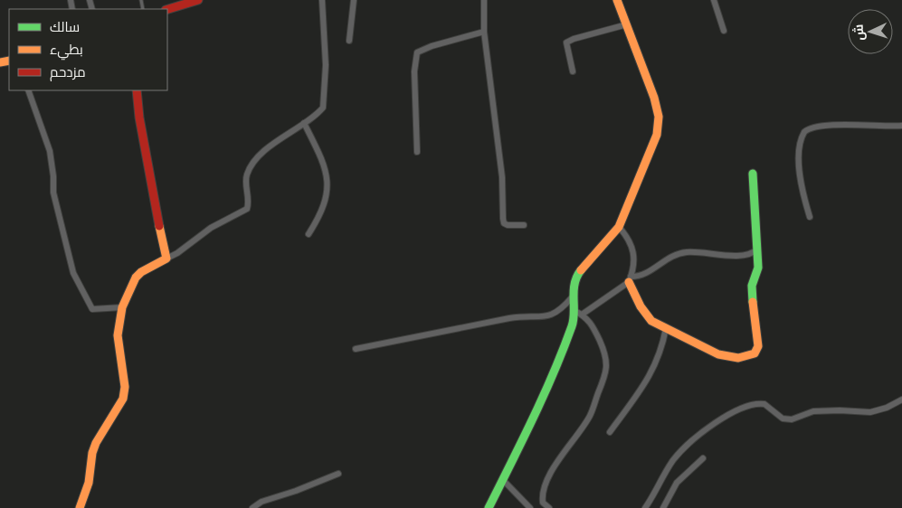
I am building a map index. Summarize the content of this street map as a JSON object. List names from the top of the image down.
{
  "legend": ["سالك", "بطيء", "مزدحم"],
  "north": "left"
}
